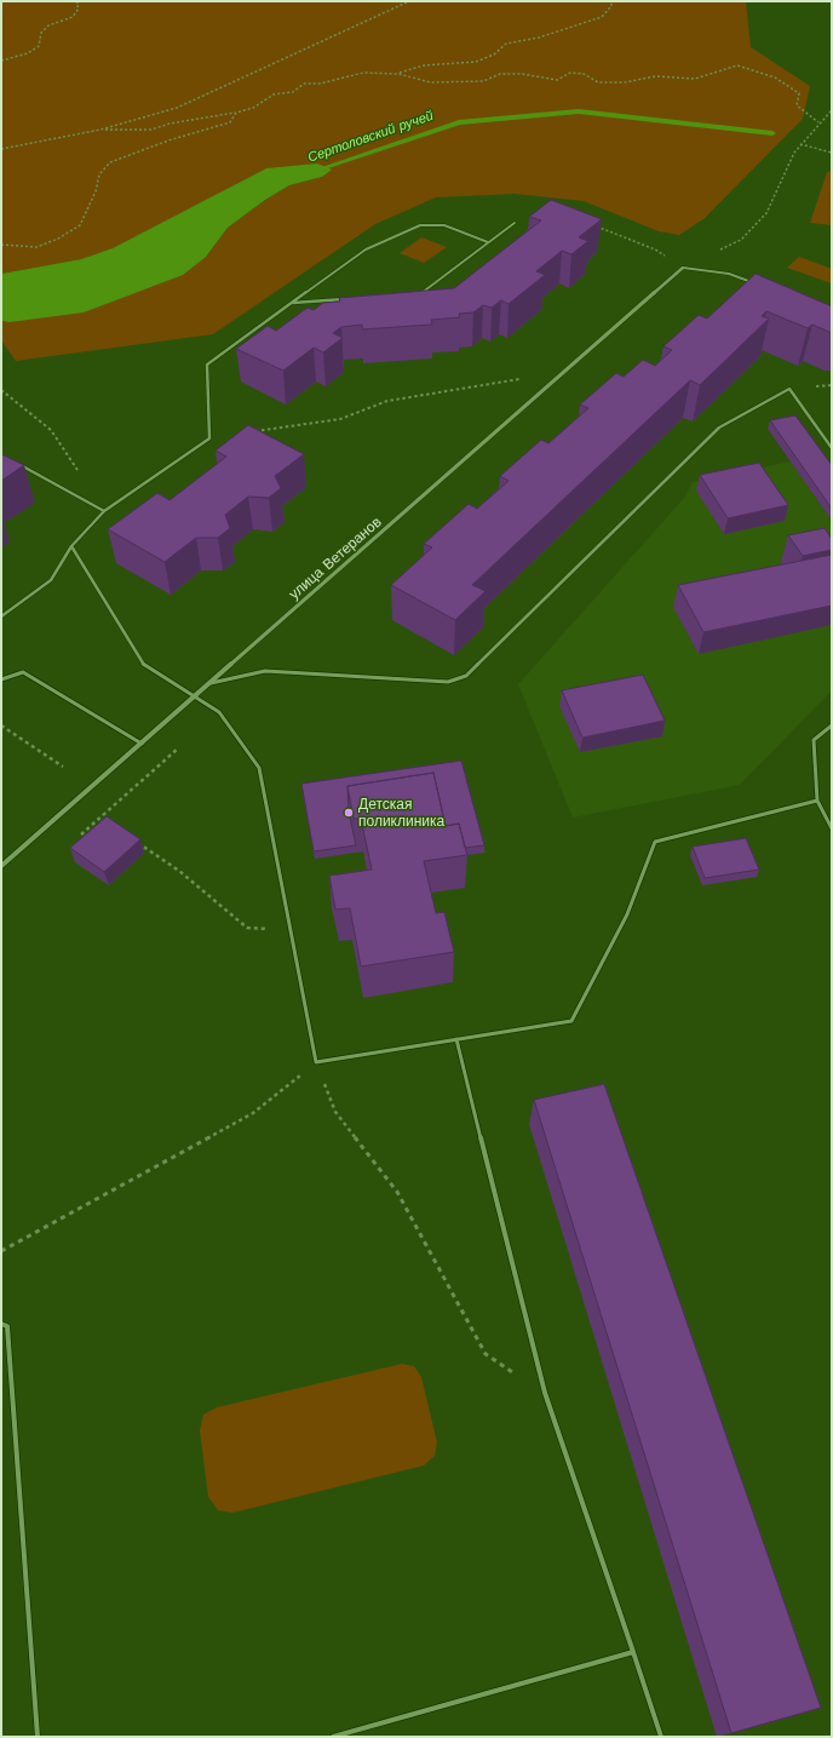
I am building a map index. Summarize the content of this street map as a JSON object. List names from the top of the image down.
{
  "streets": {
    "street": ["улица Ветеранов"]
  },
  "water": ["Сертоловский ручей"],
  "places": ["Детская поликлиника"]
}
